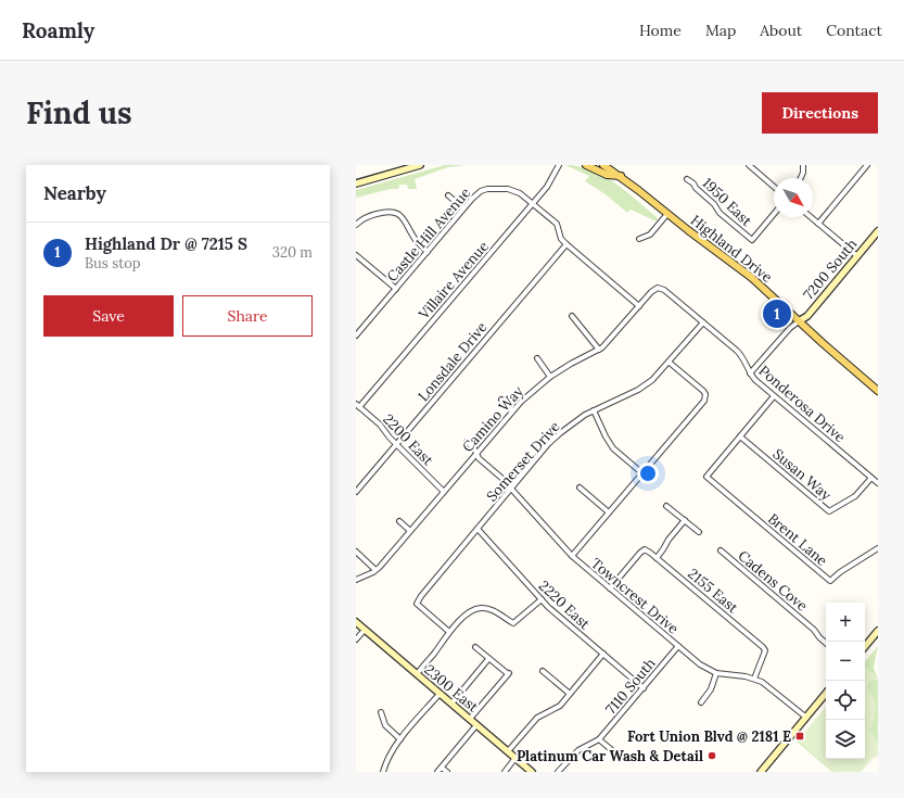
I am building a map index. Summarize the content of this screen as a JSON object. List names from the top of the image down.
{
  "streets": {
    "main road": ["Highland Drive"],
    "street": [
      "1950 East",
      "Castle Hill Avenue",
      "7200 South",
      "Villaire Avenue",
      "Lonsdale Drive",
      "Ponderosa Drive",
      "Camino Way",
      "2200 East",
      "Somerset Drive",
      "Susan Way",
      "Brent Lane",
      "Cadens Cove",
      "2155 East",
      "Towncrest Drive",
      "2220 East",
      "7110 South",
      "2300 East"
    ]
  },
  "crossings": [
    ["Castle Hill Avenue", "Villaire Avenue"],
    ["Castle Hill Avenue", "Lonsdale Drive"],
    ["Highland Drive", "7200 South"],
    ["Villaire Avenue", "2200 East"],
    ["Lonsdale Drive", "2200 East"],
    ["Ponderosa Drive", "Camino Way"],
    ["Ponderosa Drive", "Somerset Drive"],
    ["Ponderosa Drive", "Susan Way"],
    ["Camino Way", "2200 East"],
    ["Camino Way", "Towncrest Drive"],
    ["Somerset Drive", "Towncrest Drive"],
    ["Somerset Drive", "2220 East"],
    ["Susan Way", "Brent Lane"],
    ["2155 East", "Towncrest Drive"],
    ["Towncrest Drive", "7110 South"],
    ["2220 East", "7110 South"]
  ],
  "places": {
    "transit": ["Fort Union Blvd @ 2181 E"],
    "other": ["Platinum Car Wash & Detail"]
  },
  "north": "bottom right",
  "page": {
    "header": "Roamly",
    "nav": [
      "Home",
      "Map",
      "About",
      "Contact"
    ],
    "buttons": [
      "Directions",
      ["Save", "Share"]
    ],
    "title": "Find us",
    "heading": "Nearby",
    "list": [
      {
        "mark": "1",
        "name": "Highland Dr @ 7215 S",
        "note": "Bus stop",
        "value": "320 m"
      }
    ],
    "pins": "1",
    "map_buttons": ["+", "−"]
  }
}
